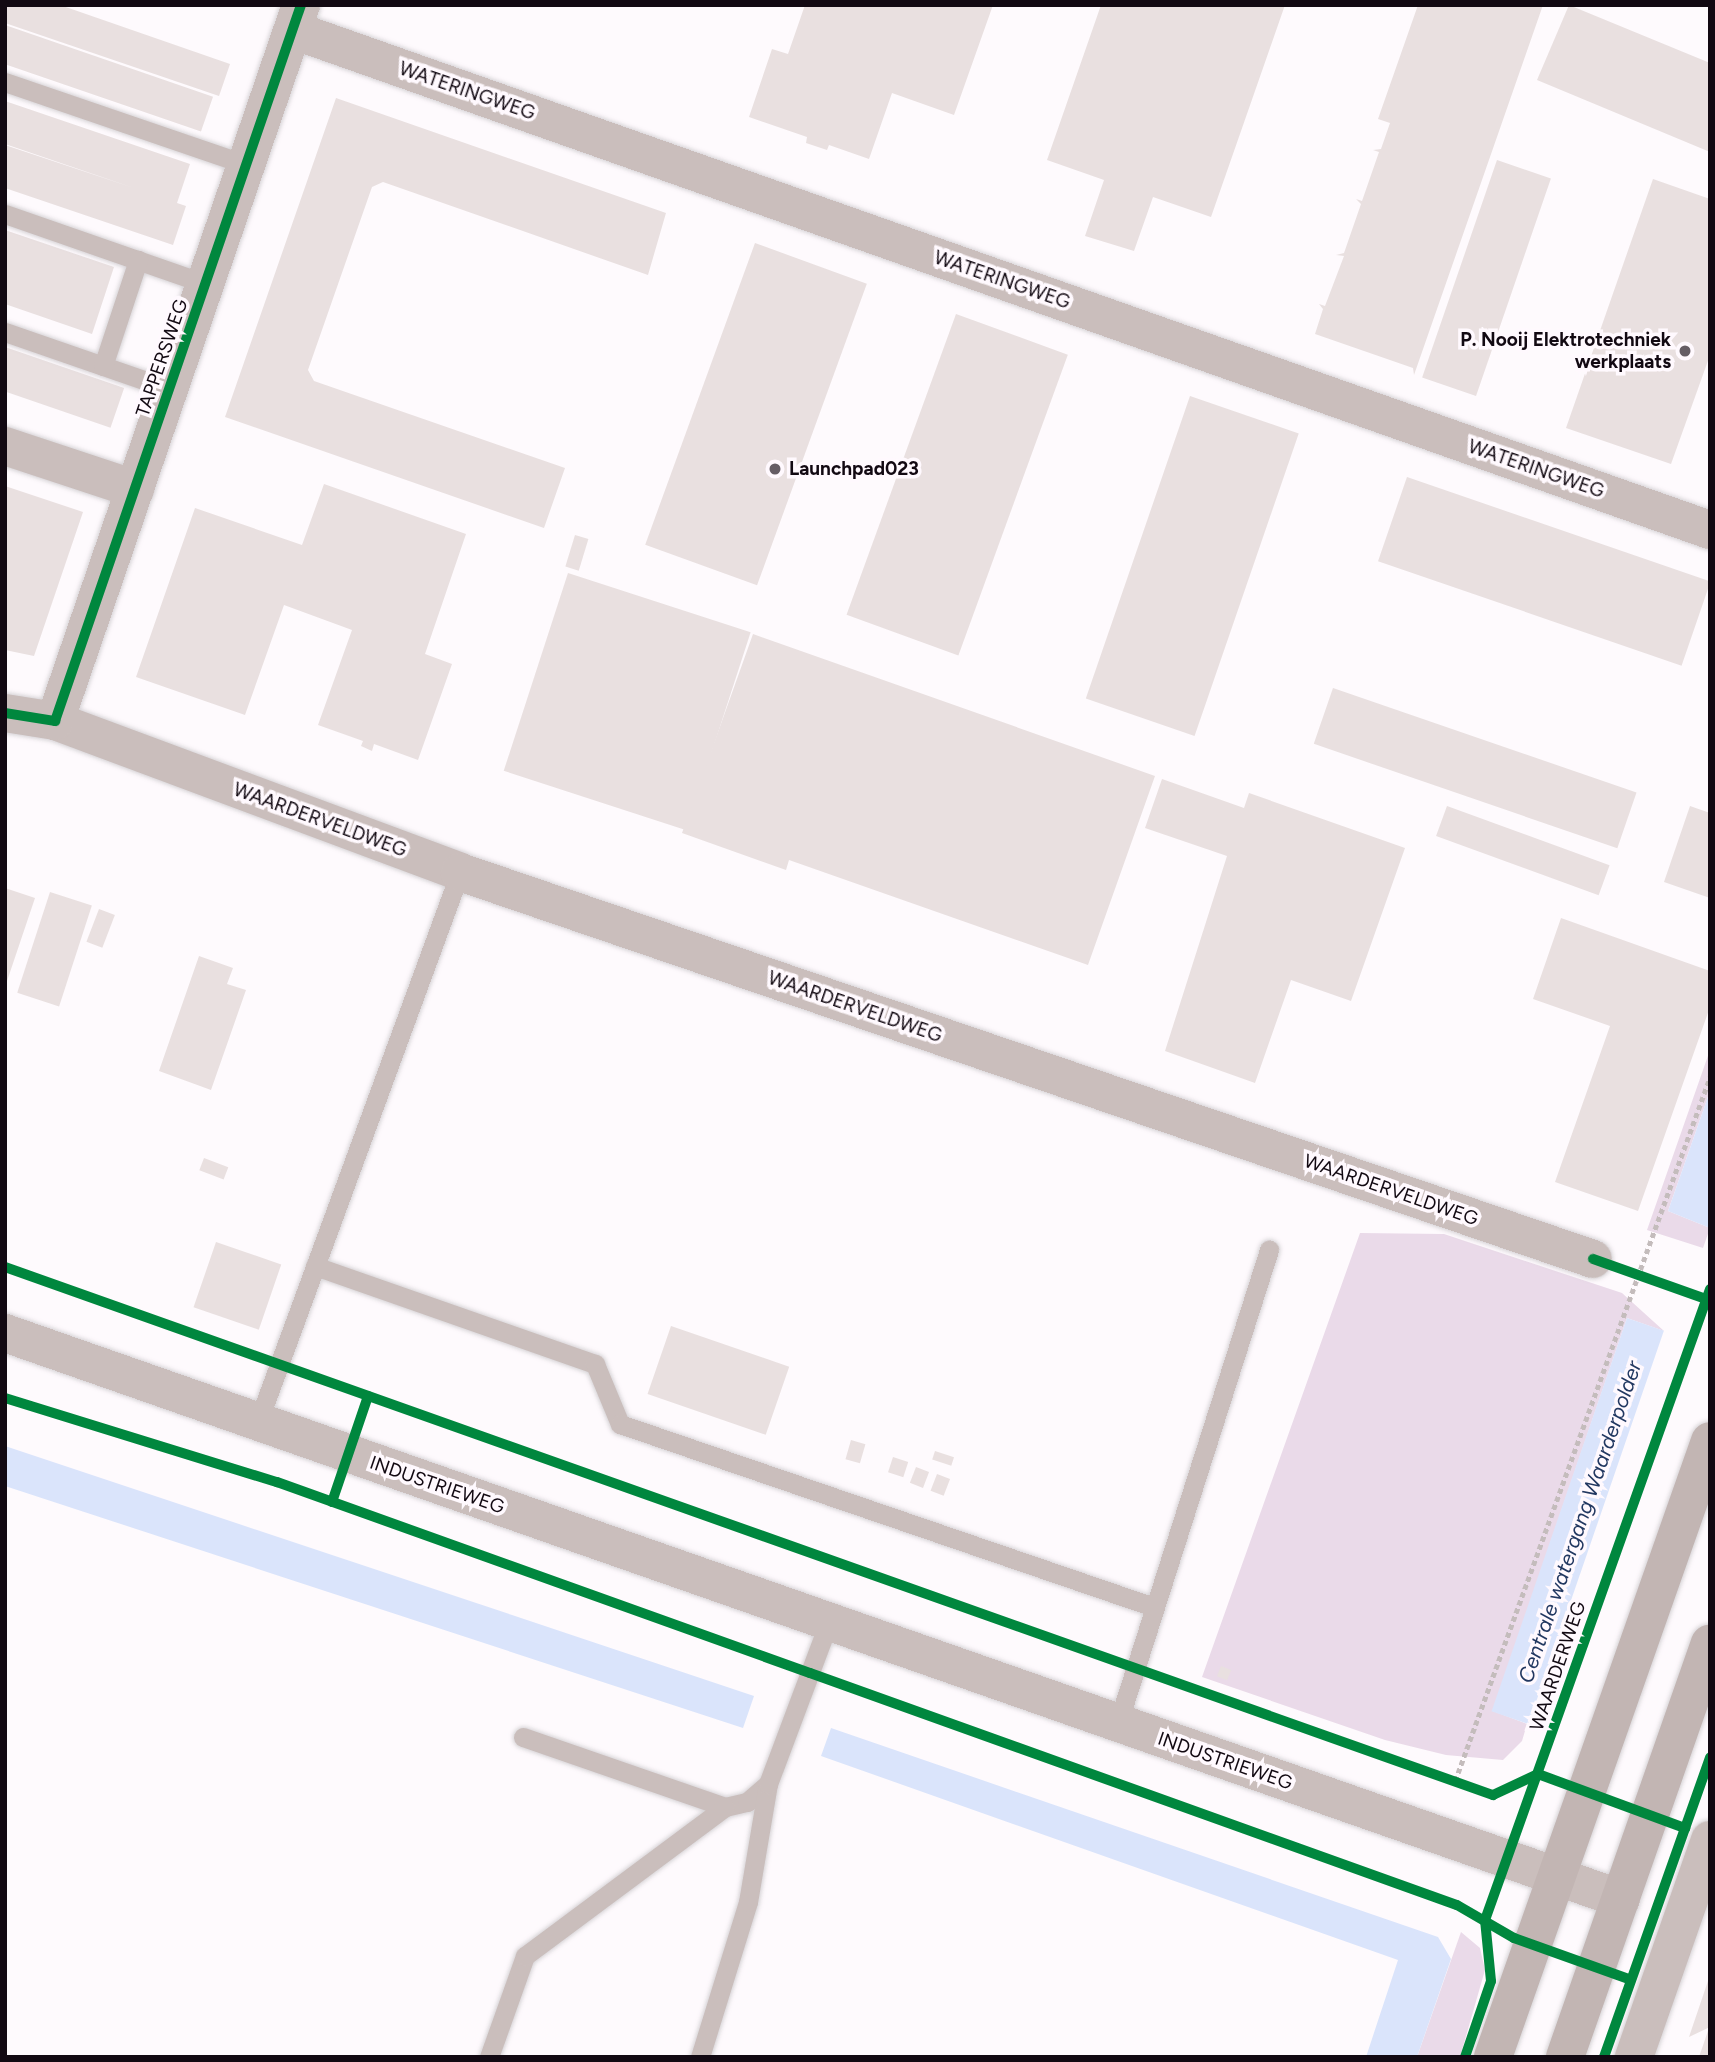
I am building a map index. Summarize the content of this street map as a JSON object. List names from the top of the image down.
{
  "streets": {
    "street": [
      "WATERINGWEG",
      "TAPPERSWEG",
      "WAARDERVELDWEG",
      "INDUSTRIEWEG"
    ],
    "cycle path": ["WAARDERWEG"]
  },
  "crossings": [
    ["WATERINGWEG", "TAPPERSWEG"],
    ["TAPPERSWEG", "WAARDERVELDWEG"]
  ],
  "water": ["Centrale watergang Waarderpolder"],
  "places": ["P. Nooij Elektrotechniek werkplaats", "Launchpad023"]
}
